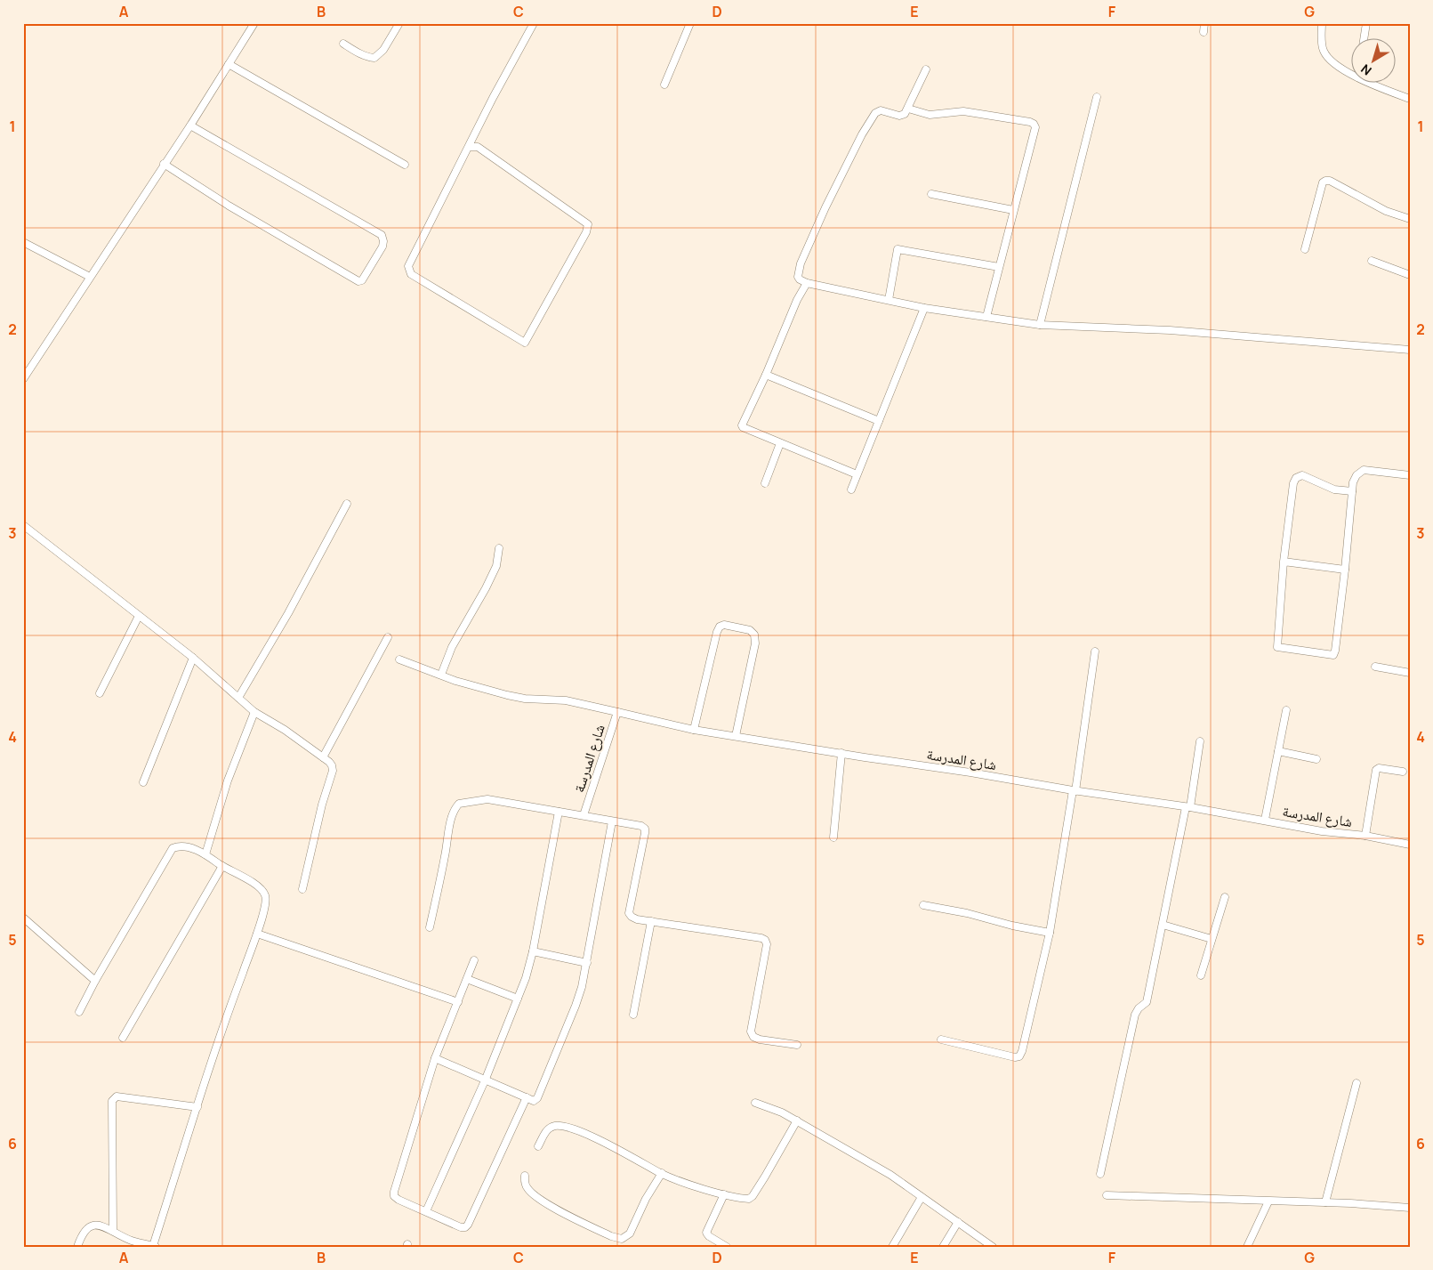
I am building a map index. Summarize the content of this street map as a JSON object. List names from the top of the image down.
{
  "streets": {
    "street": ["شارع المدرسة"]
  },
  "north": "bottom left",
  "grid": {
    "columns": [
      "A",
      "B",
      "C",
      "D",
      "E",
      "F",
      "G"
    ],
    "rows": [
      "1",
      "2",
      "3",
      "4",
      "5",
      "6"
    ]
  }
}
